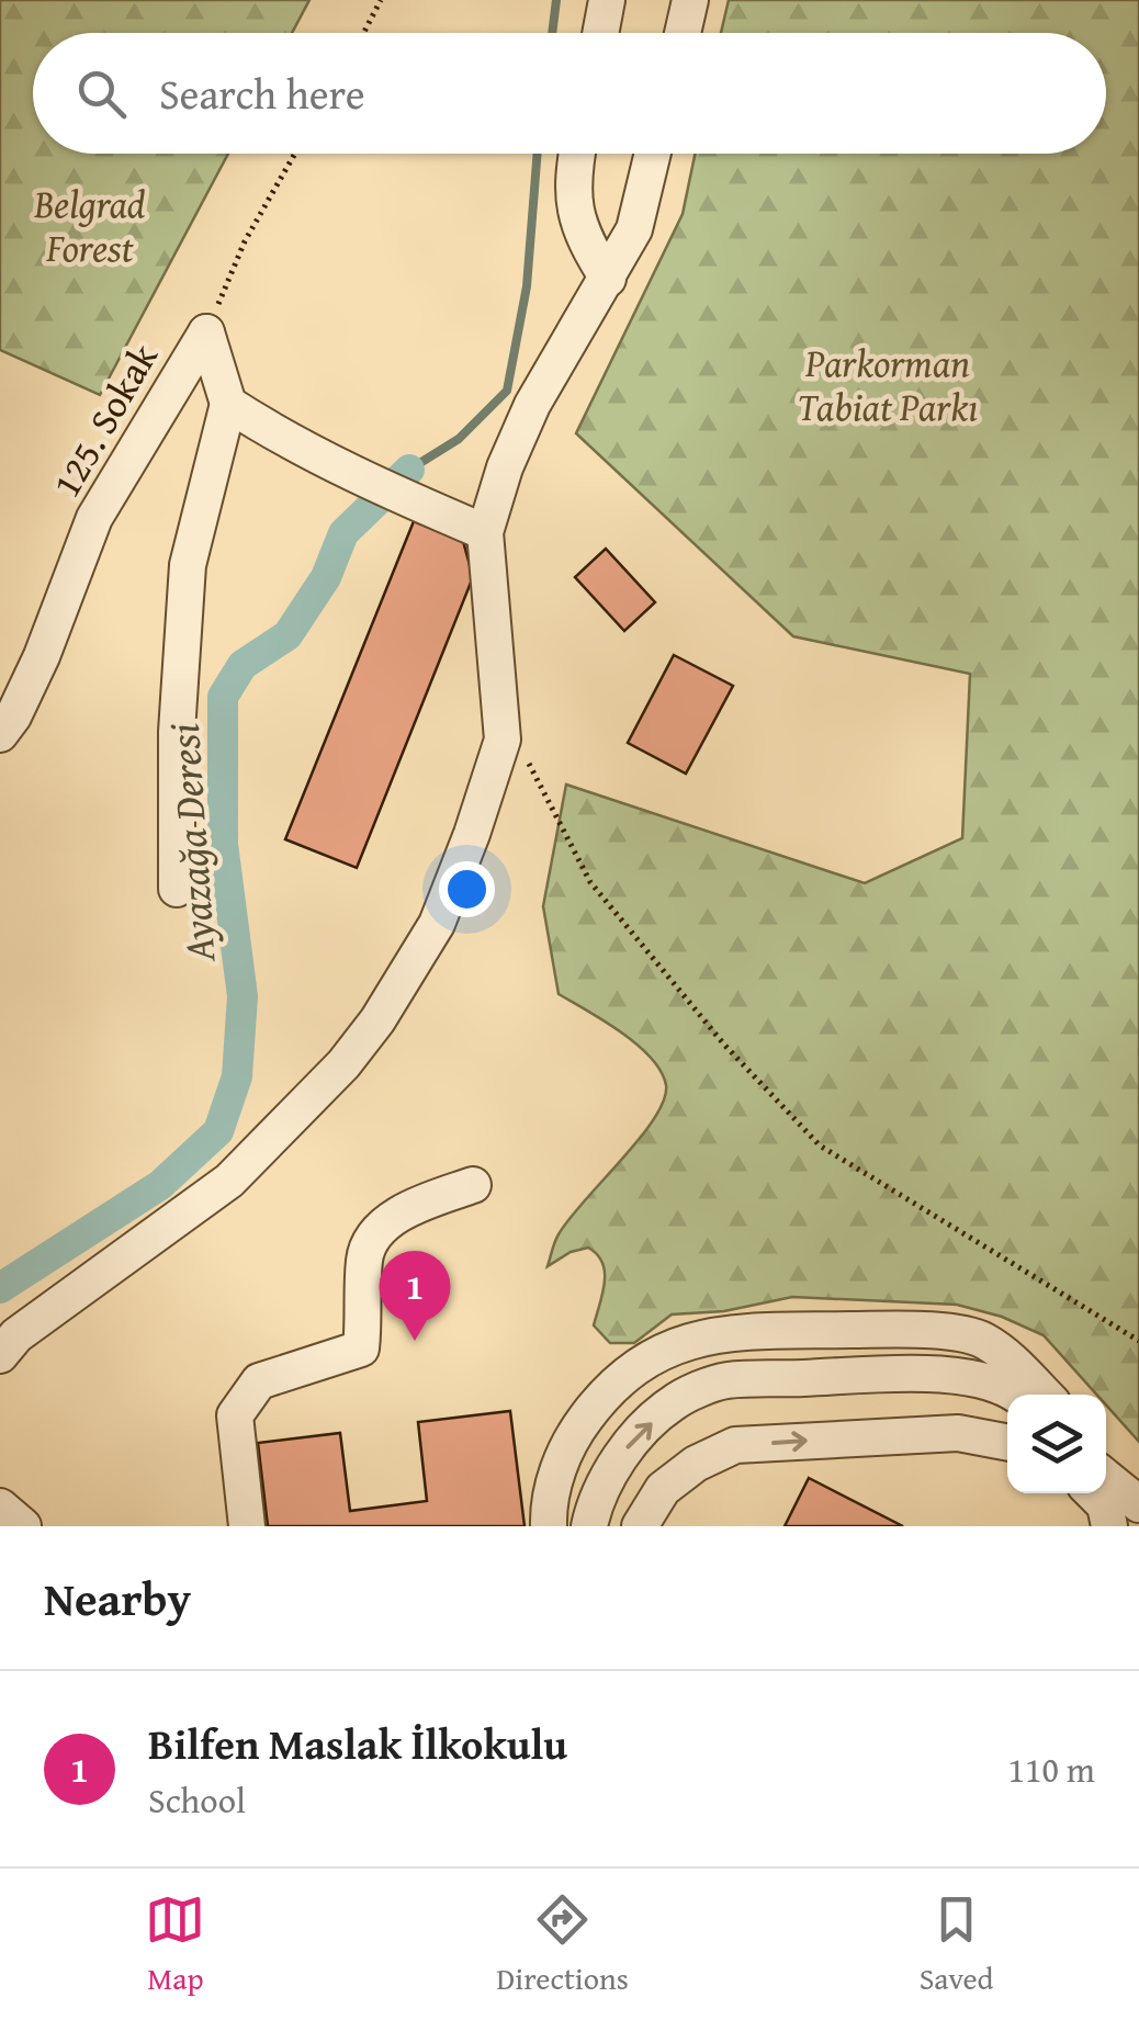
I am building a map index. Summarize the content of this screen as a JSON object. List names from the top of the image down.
{
  "streets": {
    "street": ["125. Sokak"]
  },
  "water": ["Ayazağa Deresi"],
  "parks": ["Belgrad Forest", "Parkorman Tabiat Parkı"],
  "page": {
    "search": "Search here",
    "pins": "1",
    "heading": "Nearby",
    "list": [
      {
        "mark": "1",
        "name": "Bilfen Maslak İlkokulu",
        "note": "School",
        "value": "110 m"
      }
    ],
    "nav": ["Map", "Directions", "Saved"]
  }
}
